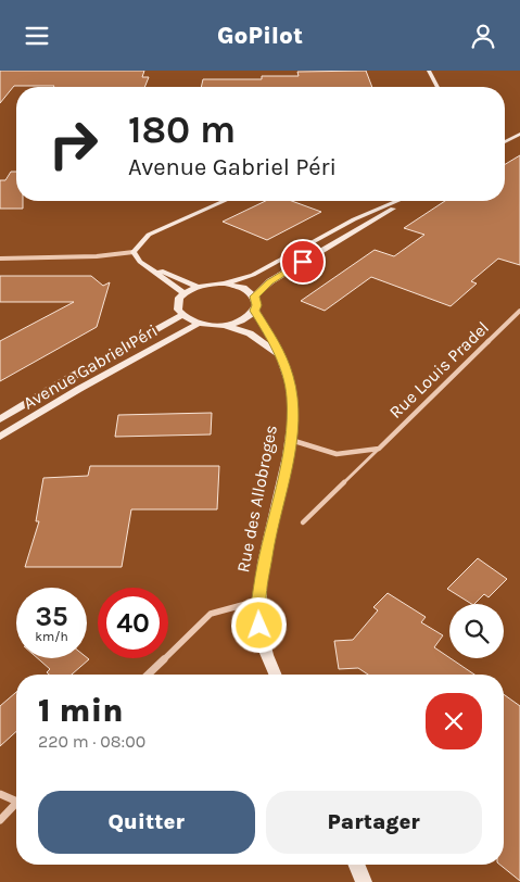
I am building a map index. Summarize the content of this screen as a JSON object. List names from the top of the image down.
{
  "streets": {
    "main road": ["Avenue Gabriel Péri", "Rue des Allobroges"],
    "street": ["Rue Louis Pradel"]
  },
  "page": {
    "header": "GoPilot",
    "turn": ["180 m", "Avenue Gabriel Péri"],
    "speed": "35 km/h",
    "limit": "40",
    "heading": ["1 min", "220 m · 08:00"],
    "buttons": ["Quitter", "Partager"]
  }
}
